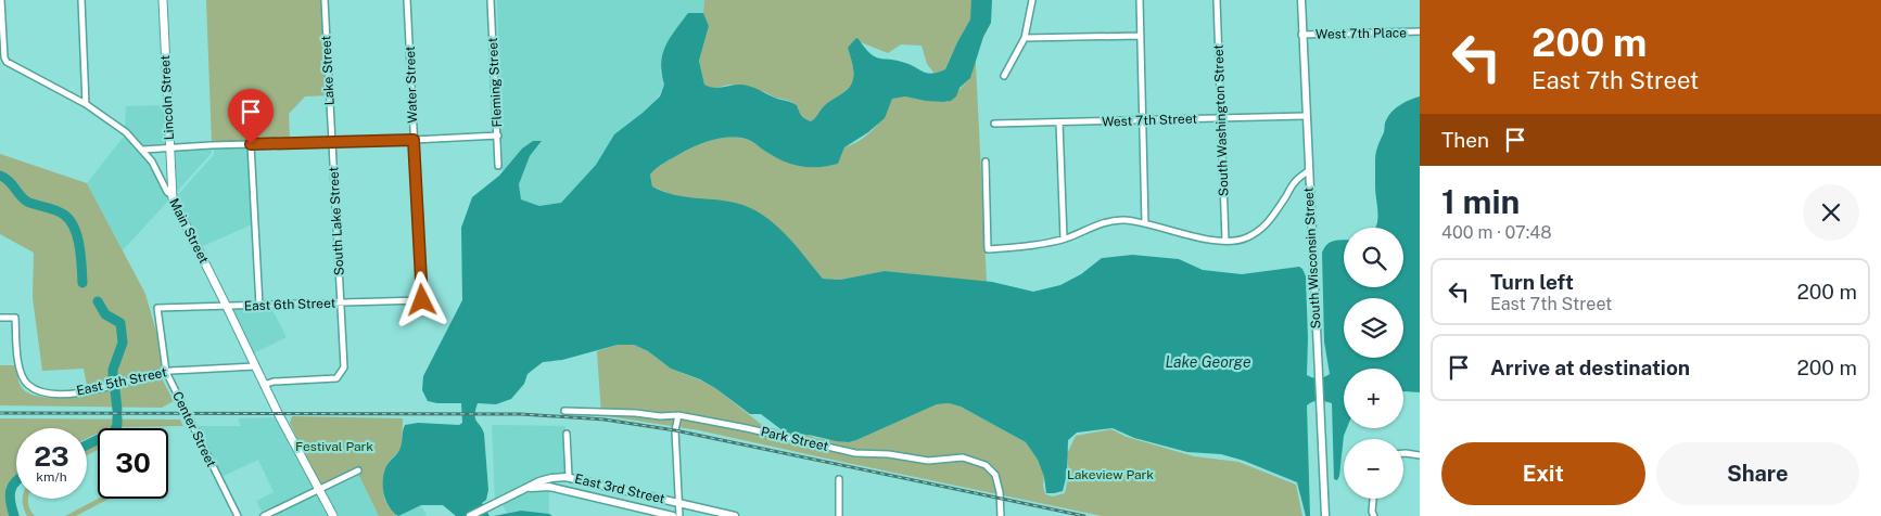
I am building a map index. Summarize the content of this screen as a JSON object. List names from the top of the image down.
{
  "streets": {
    "main road": ["Lincoln Street", "Main Street"],
    "street": [
      "West 7th Place",
      "Lake Street",
      "Fleming Street",
      "Water Street",
      "West 7th Street",
      "South Washington Street",
      "South Lake Street",
      "South Wisconsin Street",
      "East 6th Street",
      "East 5th Street",
      "Center Street",
      "Park Street",
      "East 3rd Street"
    ]
  },
  "crossings": [
    ["West 7th Place", "South Wisconsin Street"],
    ["Lake Street", "South Lake Street"],
    ["Water Street", "East 6th Street"],
    ["Lincoln Street", "Main Street"],
    ["West 7th Street", "South Washington Street"],
    ["West 7th Street", "South Wisconsin Street"],
    ["South Lake Street", "Main Street"],
    ["South Lake Street", "East 6th Street"],
    ["Main Street", "East 6th Street"],
    ["Main Street", "East 5th Street"],
    ["East 6th Street", "Center Street"],
    ["East 5th Street", "Center Street"]
  ],
  "water": ["Lake George"],
  "parks": ["Festival Park", "Lakeview Park"],
  "page": {
    "turn": ["200 m", "East 7th Street"],
    "then": "Then",
    "heading": ["1 min", "400 m · 07:48"],
    "map_buttons": ["+", "−"],
    "list": [
      {
        "name": "Turn left",
        "note": "East 7th Street",
        "value": "200 m"
      },
      {
        "name": "Arrive at destination",
        "value": "200 m"
      }
    ],
    "speed": "23 km/h",
    "limit": "30",
    "buttons": ["Exit", "Share"]
  }
}
